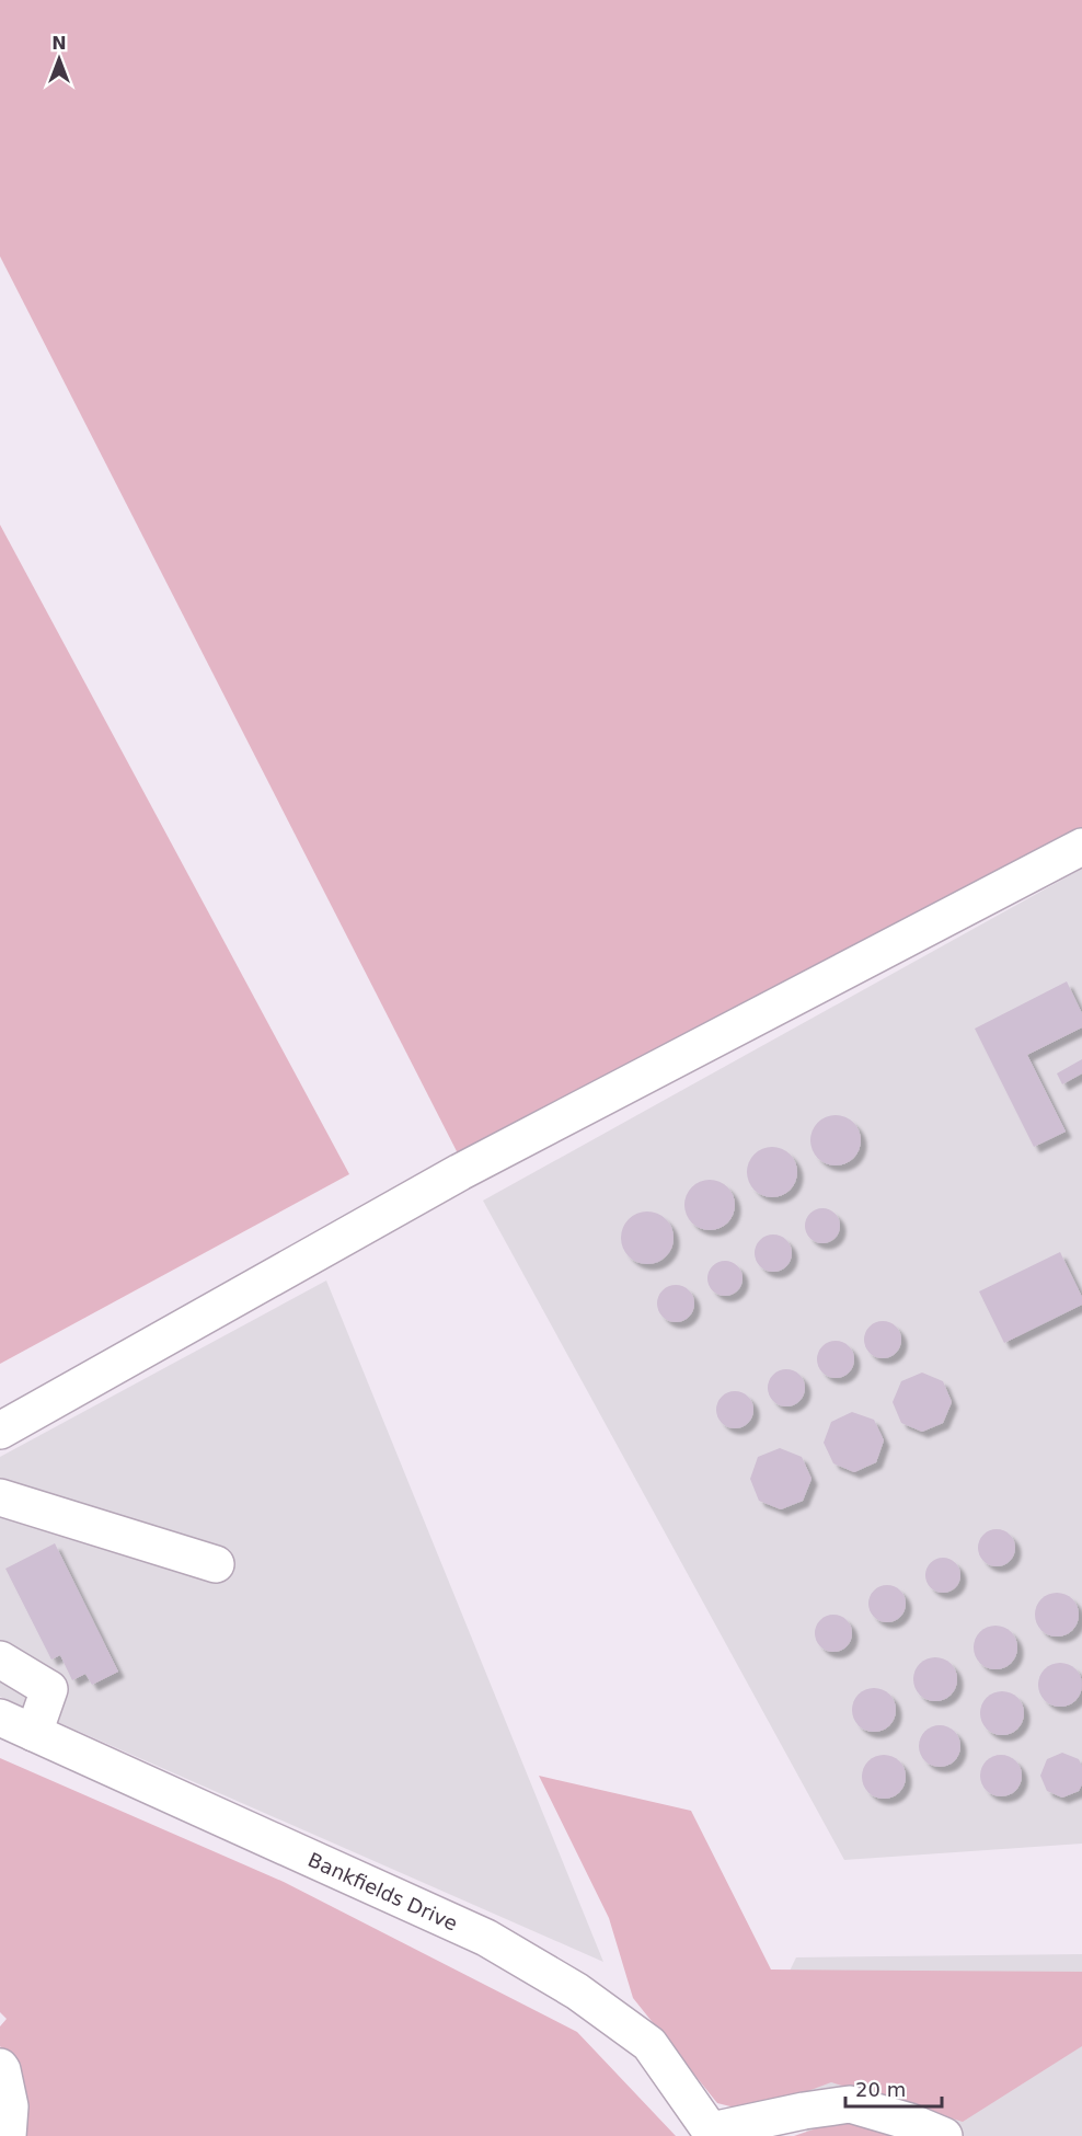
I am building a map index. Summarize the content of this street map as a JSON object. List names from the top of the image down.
{
  "streets": {
    "street": ["Bankfields Drive"]
  },
  "scale_bar": "20 m",
  "north": "top"
}
